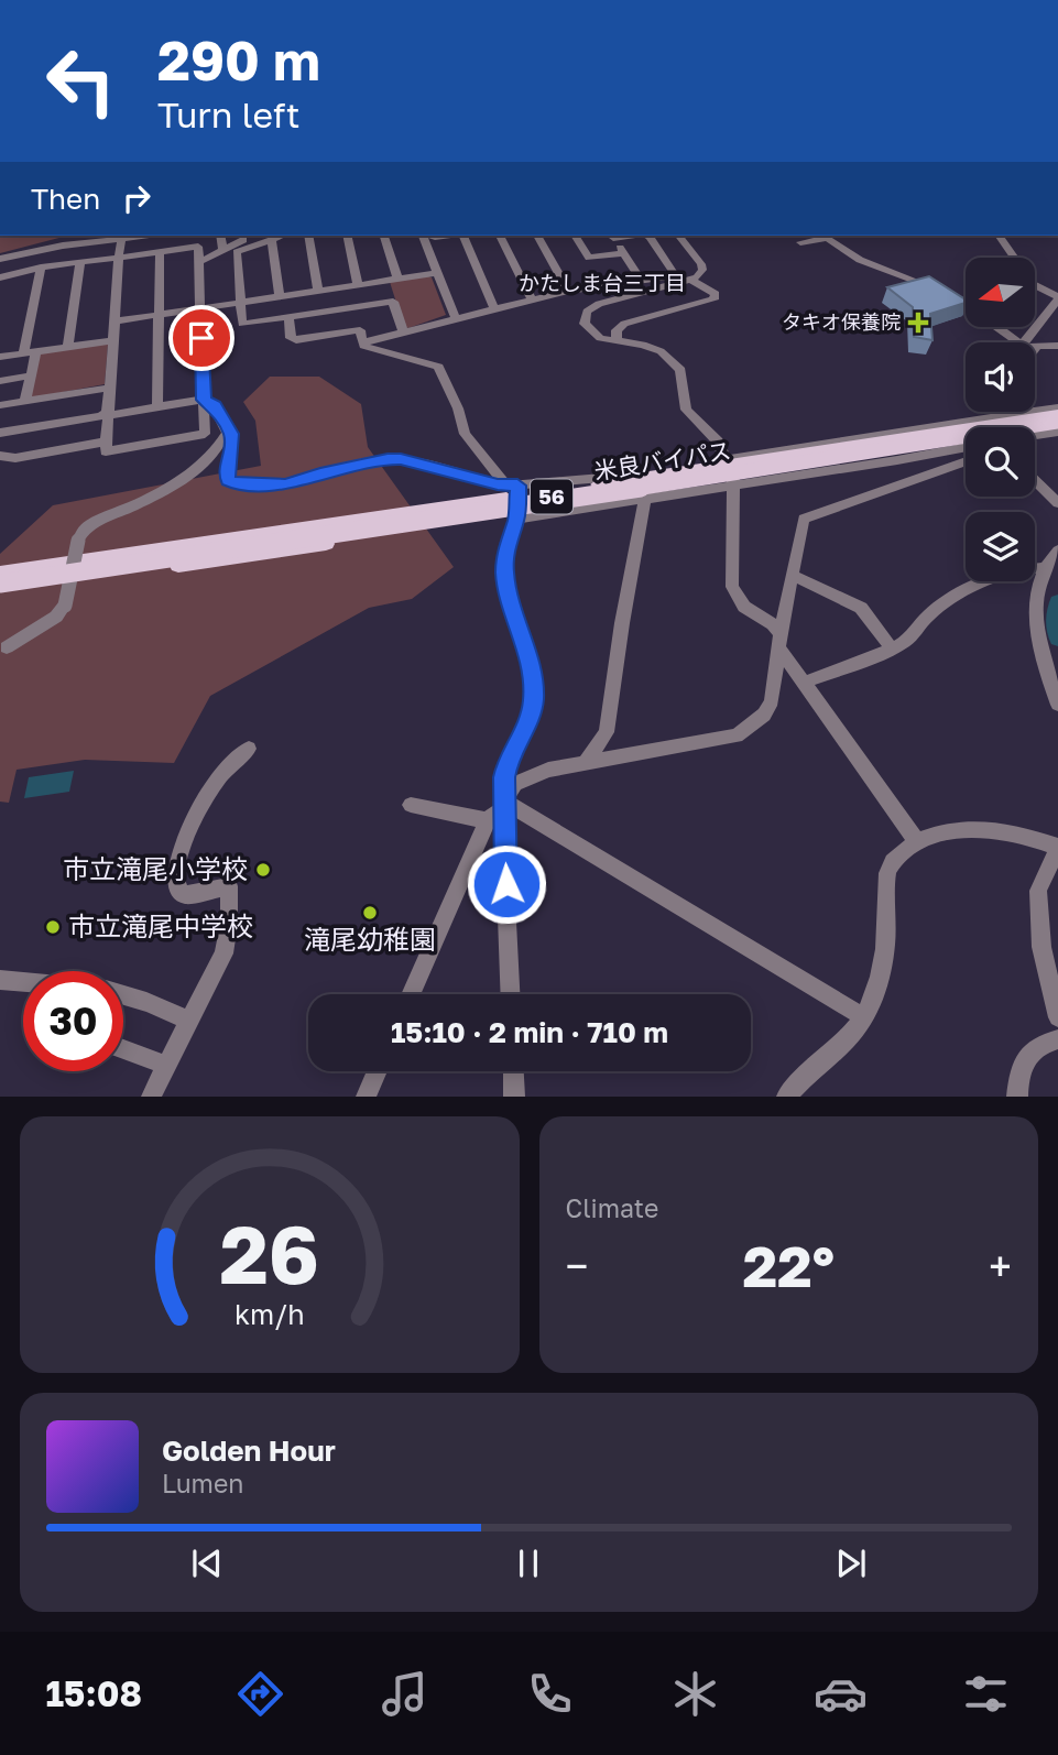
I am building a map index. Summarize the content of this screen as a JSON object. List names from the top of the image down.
{
  "streets": {
    "main road": ["米良バイパス", "56"]
  },
  "districts": ["かたしま台三丁目"],
  "places": {
    "health": ["タキオ保養院"],
    "other": ["市立滝尾小学校", "滝尾幼稚園", "市立滝尾中学校"]
  },
  "north": "left",
  "page": {
    "turn": ["290 m", "Turn left"],
    "then": "Then",
    "limit": "30",
    "trip": "15:10 · 2 min · 710 m",
    "tile": "Climate",
    "heat": ["−", "22°", "+"],
    "song": ["Golden Hour", "Lumen"],
    "tabs": "15:08",
    "gauge": ["26", "km/h"]
  }
}
